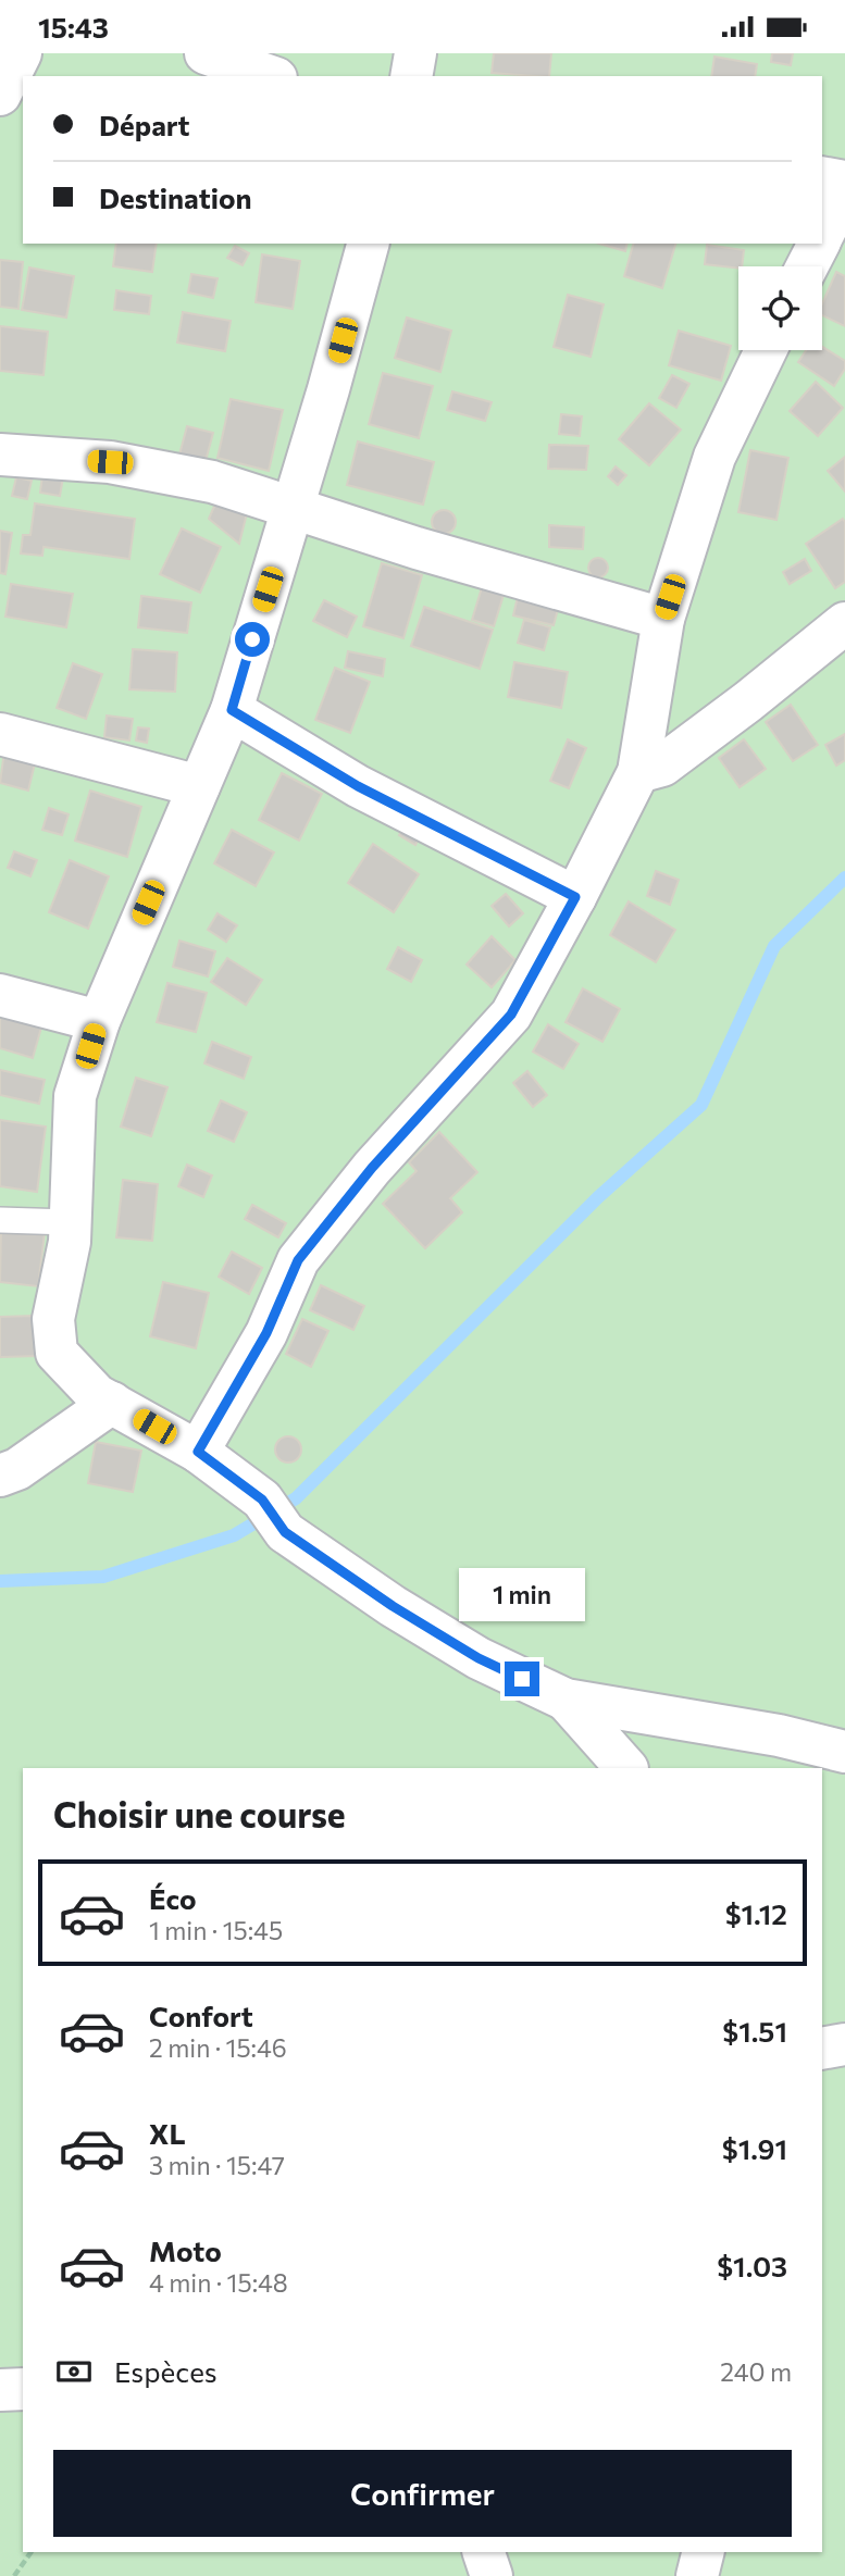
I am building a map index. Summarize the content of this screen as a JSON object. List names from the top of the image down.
{
  "page": {
    "status": "15:43",
    "banner": ["Départ", "Destination"],
    "bubble": "1 min",
    "heading": "Choisir une course",
    "list": [
      {
        "name": "Éco",
        "note": "1 min · 15:45",
        "value": "$1.12"
      },
      {
        "name": "Confort",
        "note": "2 min · 15:46",
        "value": "$1.51"
      },
      {
        "name": "XL",
        "note": "3 min · 15:47",
        "value": "$1.91"
      },
      {
        "name": "Moto",
        "note": "4 min · 15:48",
        "value": "$1.03"
      }
    ],
    "pay": ["Espèces", "240 m"],
    "buttons": "Confirmer"
  }
}
